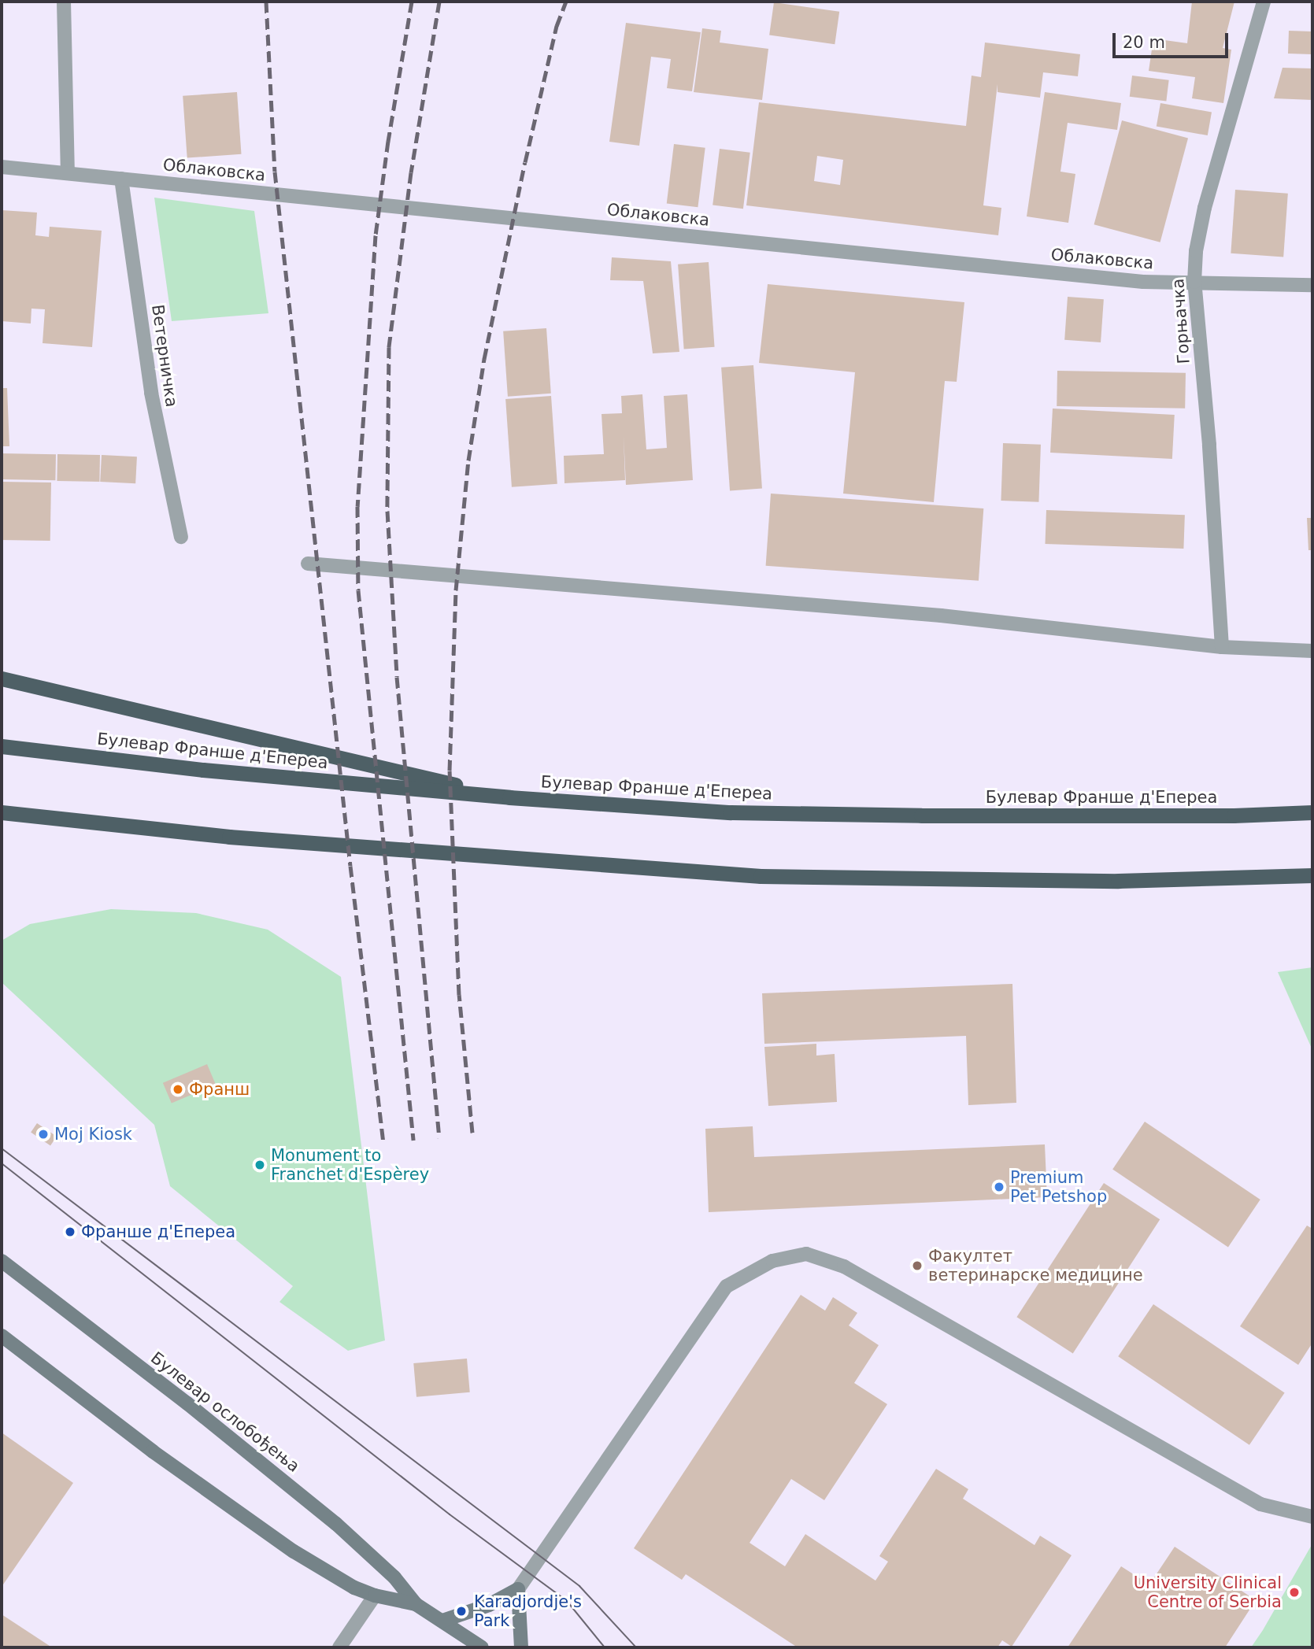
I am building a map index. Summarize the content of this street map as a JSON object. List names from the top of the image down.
{
  "streets": {
    "highway": ["Булевар Франше д'Епереа"],
    "main road": ["Булевар ослобођења"],
    "street": ["Облаковска", "Горњачка", "Ветерничка"]
  },
  "crossings": [
    ["Облаковска", "Горњачка"],
    ["Облаковска", "Ветерничка"]
  ],
  "places": [
    "Франш",
    "Moj Kiosk",
    "Monument to Franchet d'Espèrey",
    "Premium Pet Petshop",
    "Франше д'Епереа",
    "Факултет ветеринарске медицине",
    "University Clinical Centre of Serbia",
    "Karadjordje's Park"
  ],
  "scale_bar": "20 m"
}
